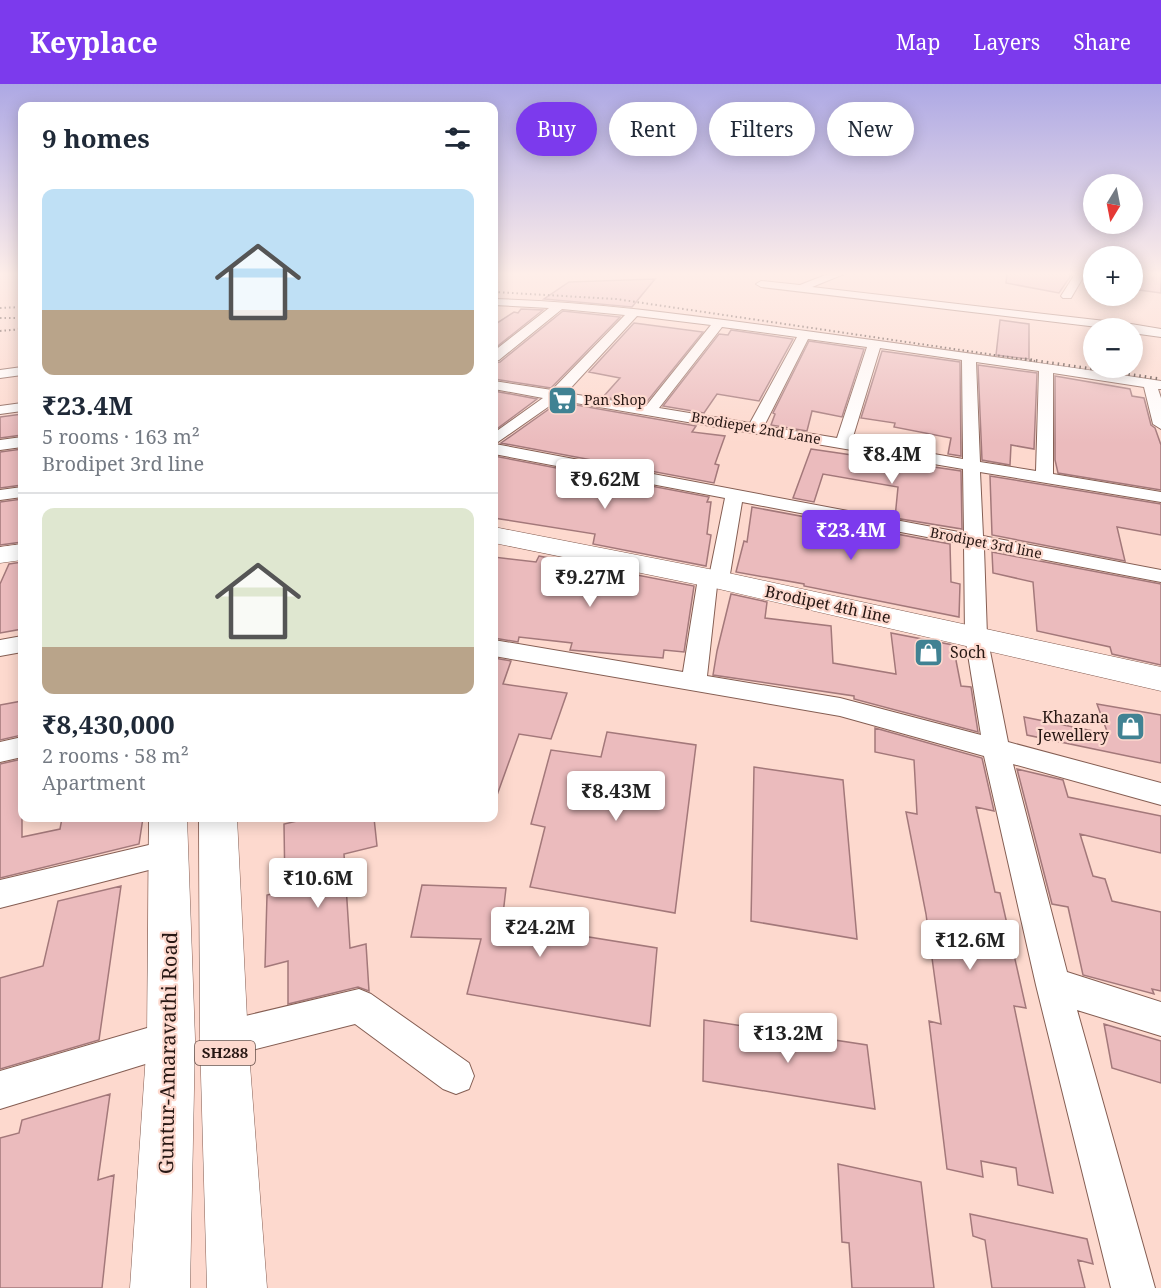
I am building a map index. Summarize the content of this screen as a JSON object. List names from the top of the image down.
{
  "streets": {
    "street": [
      "Brodiepet 2nd Lane",
      "Brodipet 3rd line",
      "Brodipet 4th line",
      "Guntur-Amaravathi Road",
      "SH288"
    ]
  },
  "places": {
    "supermarket": ["Pan Shop"],
    "shop": ["Soch", "Khazana Jewellery"]
  },
  "north": "bottom",
  "page": {
    "header": "Keyplace",
    "nav": ["Map", "Layers", "Share"],
    "chip": [
      "Buy",
      "Rent",
      "Filters",
      "New"
    ],
    "heading": "9 homes",
    "map_buttons": ["+", "−"],
    "list": [
      {
        "name": "₹23.4M",
        "note": "5 rooms · 163 m² · Brodipet 3rd line"
      },
      {
        "name": "₹8,430,000",
        "note": "2 rooms · 58 m² · Apartment"
      }
    ],
    "price": [
      "₹8.4M",
      "₹9.62M",
      "₹23.4M",
      "₹9.27M",
      "₹8.43M",
      "₹10.6M",
      "₹24.2M",
      "₹12.6M",
      "₹13.2M"
    ]
  }
}
